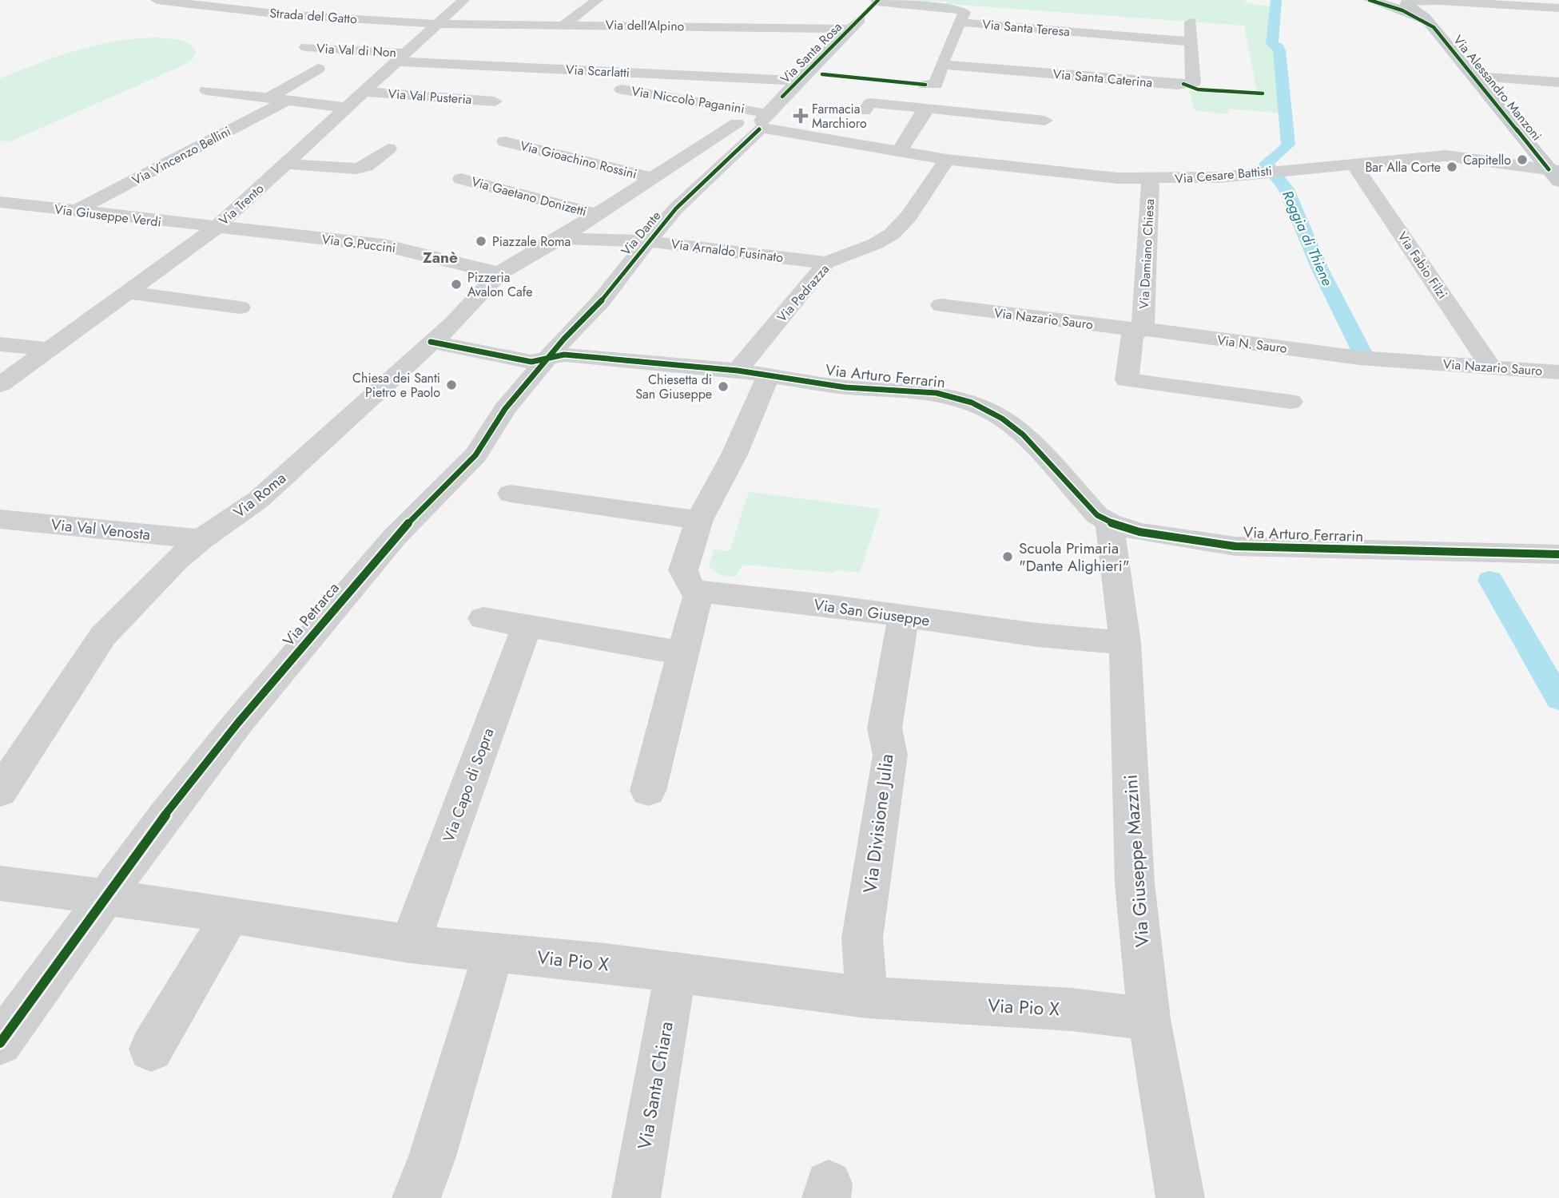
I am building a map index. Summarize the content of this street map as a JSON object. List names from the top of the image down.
{
  "streets": {
    "main road": ["Via Alessandro Manzoni"],
    "street": [
      "Strada del Gatto",
      "Via dell'Alpino",
      "Via Santa Teresa",
      "Via Val di Non",
      "Via Santa Rosa",
      "Via Scarlatti",
      "Via Santa Caterina",
      "Via Val Pusteria",
      "Via Niccolò Paganini",
      "Via Vincenzo Bellini",
      "Via Gioachino Rossini",
      "Via Cesare Battisti",
      "Via Gaetano Donizetti",
      "Via Trento",
      "Via Giuseppe Verdi",
      "Via Dante",
      "Via G.Puccini",
      "Via Arnaldo Fusinato",
      "Via Damiano Chiesa",
      "Via Fabio Filzi",
      "Via Pedrazza",
      "Via Nazario Sauro",
      "Via N. Sauro",
      "Via Arturo Ferrarin",
      "Via Roma",
      "Via Val Venosta",
      "Via San Giuseppe",
      "Via Petrarca",
      "Via Capo di Sopra",
      "Via Divisione Julia",
      "Via Giuseppe Mazzini",
      "Via Pio X",
      "Via Santa Chiara"
    ]
  },
  "crossings": [
    ["Strada del Gatto", "Via dell'Alpino"],
    ["Strada del Gatto", "Via Trento"],
    ["Via dell'Alpino", "Via Santa Rosa"],
    ["Via dell'Alpino", "Via Trento"],
    ["Via Santa Teresa", "Via Santa Rosa"],
    ["Via Santa Teresa", "Via Santa Caterina"],
    ["Via Val di Non", "Via Scarlatti"],
    ["Via Val di Non", "Via Trento"],
    ["Via Santa Rosa", "Via Scarlatti"],
    ["Via Santa Rosa", "Via Niccolò Paganini"],
    ["Via Santa Rosa", "Via Cesare Battisti"],
    ["Via Santa Rosa", "Via Dante"],
    ["Via Scarlatti", "Via Trento"],
    ["Via Alessandro Manzoni", "Via Cesare Battisti"],
    ["Via Val Pusteria", "Via Trento"],
    ["Via Niccolò Paganini", "Via Cesare Battisti"],
    ["Via Niccolò Paganini", "Via Dante"],
    ["Via Vincenzo Bellini", "Via Giuseppe Verdi"],
    ["Via Cesare Battisti", "Via Dante"],
    ["Via Cesare Battisti", "Via Damiano Chiesa"],
    ["Via Cesare Battisti", "Via Fabio Filzi"],
    ["Via Cesare Battisti", "Via Pedrazza"],
    ["Via Trento", "Via Giuseppe Verdi"],
    ["Via Trento", "Via G.Puccini"],
    ["Via Giuseppe Verdi", "Via G.Puccini"],
    ["Via Dante", "Via Arnaldo Fusinato"],
    ["Via Dante", "Via Arturo Ferrarin"],
    ["Via Dante", "Via Petrarca"],
    ["Via G.Puccini", "Via Roma"],
    ["Via Arnaldo Fusinato", "Via Pedrazza"],
    ["Via Arnaldo Fusinato", "Via Roma"],
    ["Via Damiano Chiesa", "Via Nazario Sauro"],
    ["Via Damiano Chiesa", "Via N. Sauro"],
    ["Via Fabio Filzi", "Via Nazario Sauro"],
    ["Via Pedrazza", "Via Arturo Ferrarin"],
    ["Via Nazario Sauro", "Via N. Sauro"],
    ["Via Arturo Ferrarin", "Via Roma"],
    ["Via Arturo Ferrarin", "Via Petrarca"],
    ["Via Arturo Ferrarin", "Via Giuseppe Mazzini"],
    ["Via Roma", "Via Val Venosta"],
    ["Via San Giuseppe", "Via Divisione Julia"],
    ["Via San Giuseppe", "Via Giuseppe Mazzini"],
    ["Via Petrarca", "Via Pio X"],
    ["Via Capo di Sopra", "Via Pio X"],
    ["Via Divisione Julia", "Via Pio X"],
    ["Via Giuseppe Mazzini", "Via Pio X"],
    ["Via Pio X", "Via Santa Chiara"]
  ],
  "districts": ["Zanè"],
  "water": ["Roggia di Thiene"],
  "places": {
    "health": ["Farmacia Marchioro"],
    "other": [
      "Capitello",
      "Bar Alla Corte",
      "Piazzale Roma",
      "Pizzeria Avalon Cafe",
      "Chiesa dei Santi Pietro e Paolo",
      "Chiesetta di San Giuseppe",
      "Scuola Primaria \"Dante Alighieri\""
    ]
  }
}
